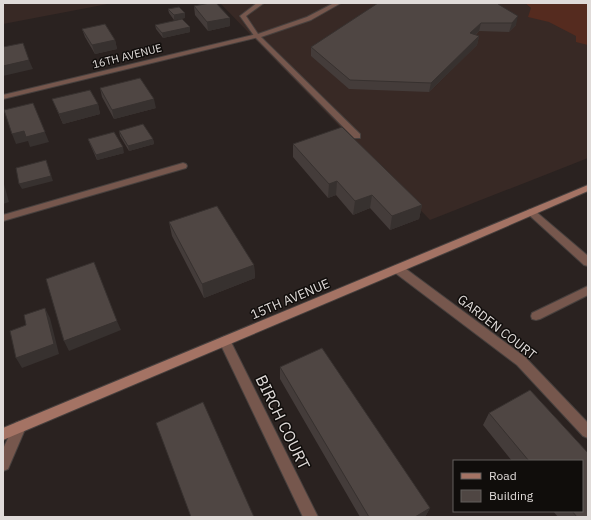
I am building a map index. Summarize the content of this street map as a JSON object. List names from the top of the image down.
{
  "streets": {
    "main road": ["15TH AVENUE"],
    "street": ["16TH AVENUE", "GARDEN COURT", "BIRCH COURT"]
  },
  "crossings": [
    ["15TH AVENUE", "GARDEN COURT"],
    ["15TH AVENUE", "BIRCH COURT"]
  ],
  "legend": ["Road", "Building"]
}
